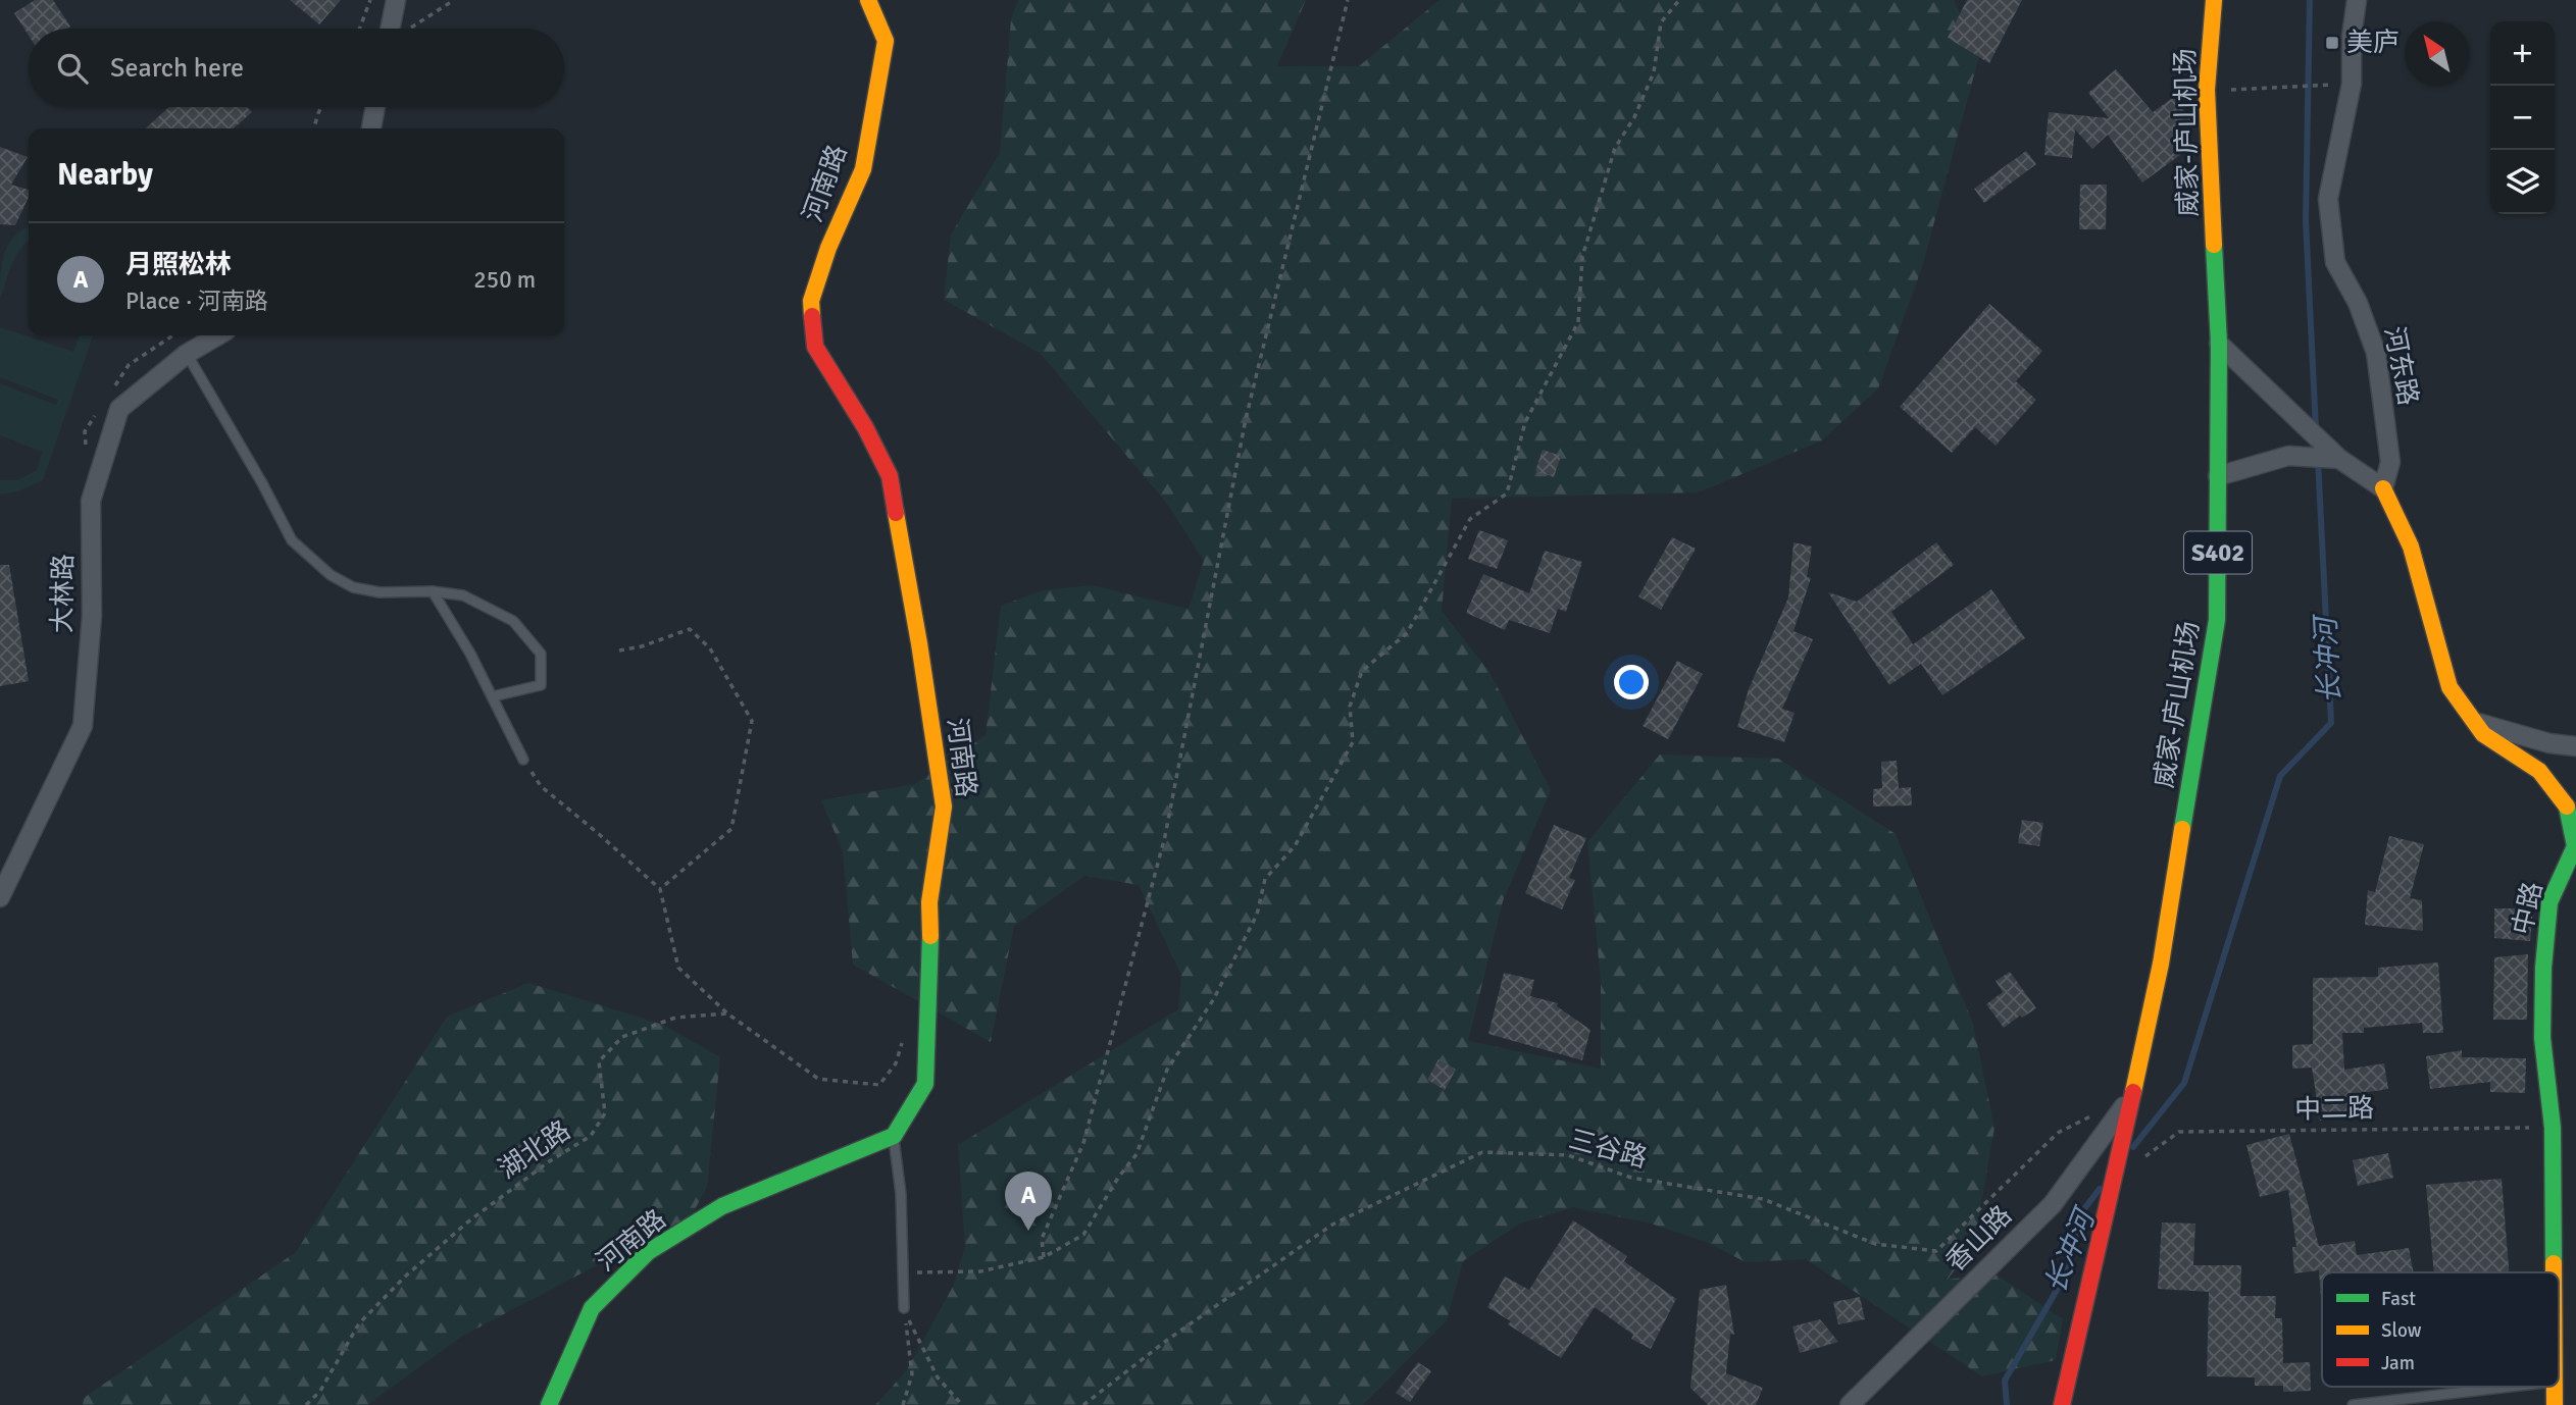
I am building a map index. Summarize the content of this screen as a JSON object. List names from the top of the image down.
{
  "streets": {
    "street": [
      "威家-庐山机场",
      "河南路",
      "河东路",
      "S402",
      "大林路",
      "中路",
      "香山路"
    ],
    "path": ["中二路", "三谷路", "湖北路"]
  },
  "crossings": [
    ["威家-庐山机场", "香山路"],
    ["河东路", "中路"],
    ["中路", "中二路"]
  ],
  "water": ["长冲河"],
  "places": {
    "transit": ["美庐"]
  },
  "legend": ["Fast", "Slow", "Jam"],
  "north": "top left",
  "page": {
    "map_buttons": ["+", "−"],
    "search": "Search here",
    "heading": "Nearby",
    "list": [
      {
        "mark": "A",
        "name": "月照松林",
        "note": "Place · 河南路",
        "value": "250 m"
      }
    ],
    "pins": "A"
  }
}
